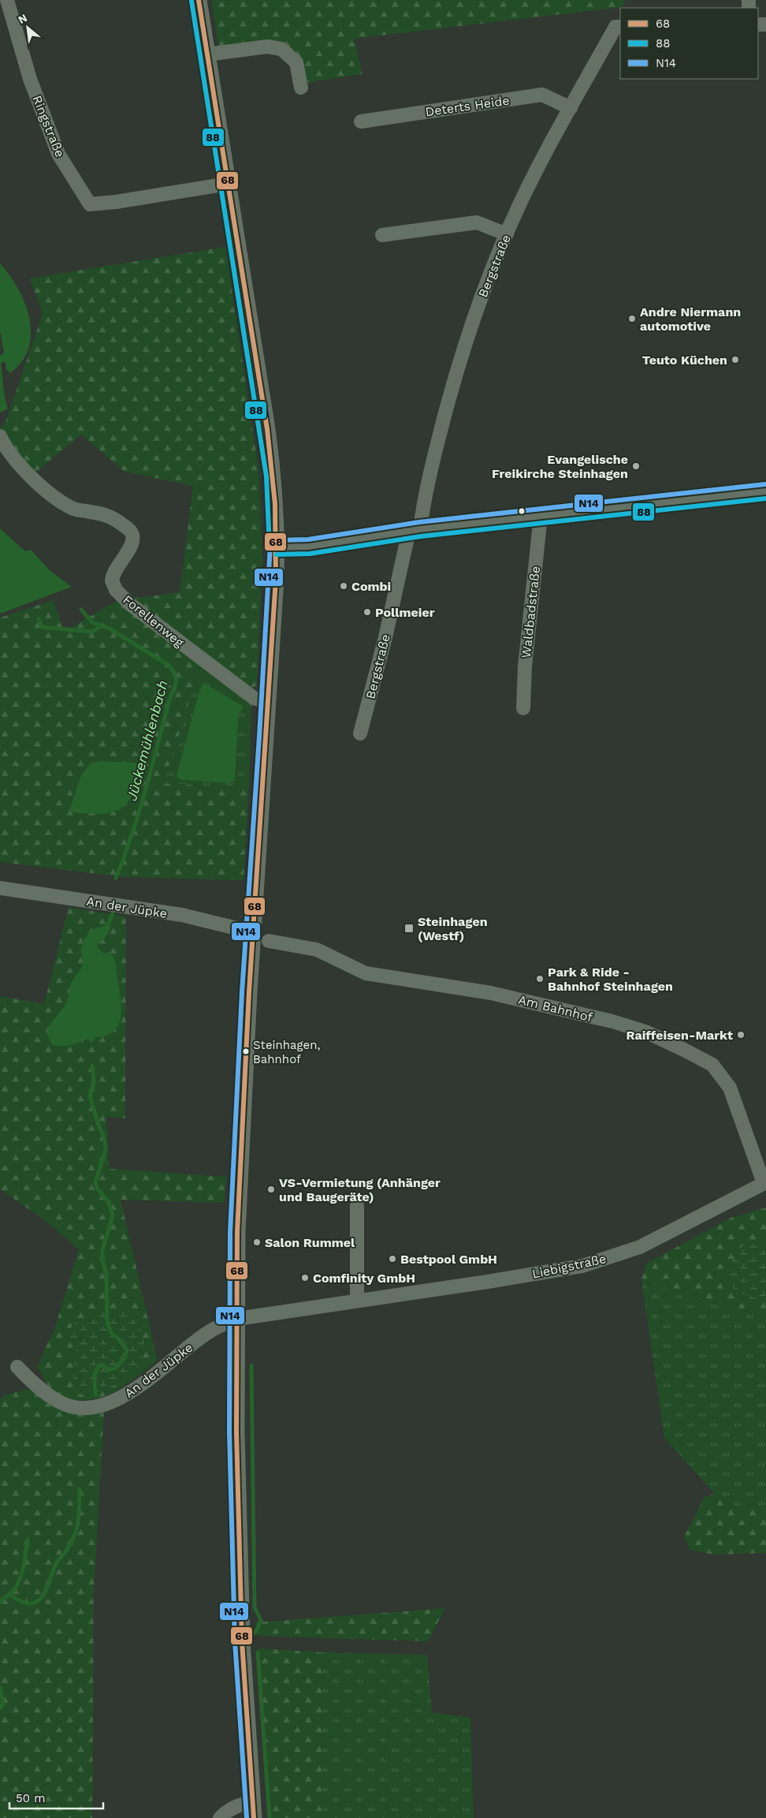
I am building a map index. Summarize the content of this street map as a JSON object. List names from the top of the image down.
{
  "streets": {
    "street": [
      "Deterts Heide",
      "Ringstraße",
      "Bergstraße",
      "Waldbadstraße",
      "Forellenweg",
      "An der Jüpke",
      "Am Bahnhof",
      "Liebigstraße"
    ]
  },
  "crossings": [
    ["Deterts Heide", "Bergstraße"],
    ["An der Jüpke", "Liebigstraße"],
    ["Am Bahnhof", "Liebigstraße"]
  ],
  "water": ["Jückemühlenbach"],
  "places": {
    "other": [
      "Andre Niermann automotive",
      "Teuto Küchen",
      "Evangelische Freikirche Steinhagen",
      "Combi",
      "Pollmeier",
      "Park & Ride - Bahnhof Steinhagen",
      "Raiffeisen-Markt",
      "Steinhagen, Bahnhof",
      "VS-Vermietung (Anhänger und Baugeräte)",
      "Salon Rummel",
      "Bestpool GmbH",
      "Comfinity GmbH"
    ],
    "transit": ["Steinhagen (Westf)"]
  },
  "lines": ["transit line 68", "transit line 88", "transit line N14"],
  "legend": ["68", "88", "N14"],
  "scale_bar": "50 m",
  "north": "top left"
}
